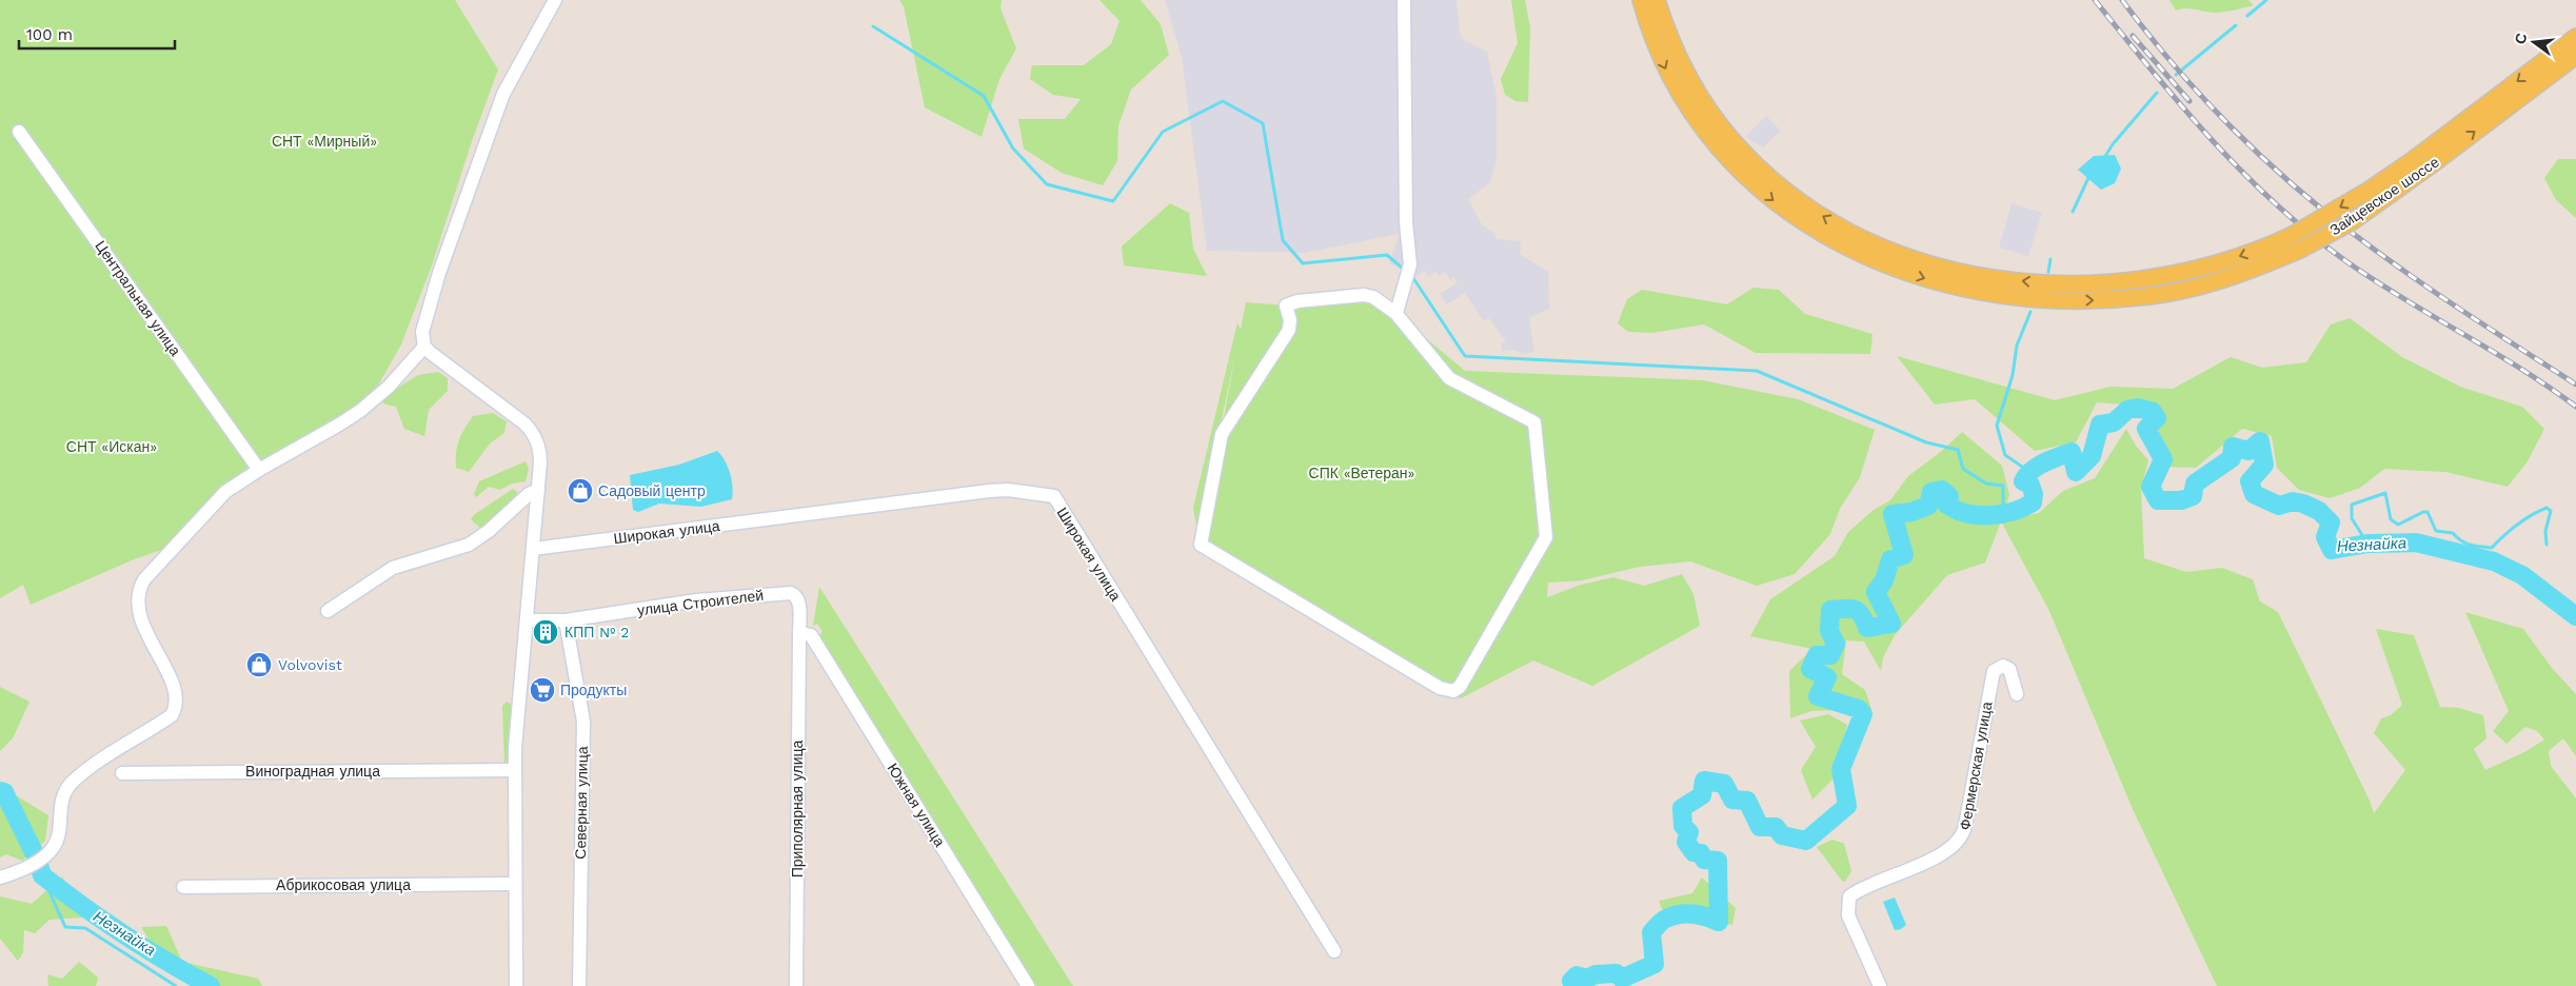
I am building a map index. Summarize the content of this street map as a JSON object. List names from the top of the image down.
{
  "streets": {
    "main road": ["Зайцевское шоссе"],
    "street": [
      "Центральная улица",
      "Широкая улица",
      "улица Строителей",
      "Фермерская улица",
      "Виноградная улица",
      "Северная улица",
      "Южная улица",
      "Приполярная улица",
      "Абрикосовая улица"
    ]
  },
  "crossings": [
    ["улица Строителей", "Северная улица"],
    ["улица Строителей", "Южная улица"],
    ["улица Строителей", "Приполярная улица"],
    ["Южная улица", "Приполярная улица"]
  ],
  "water": ["Незнайка"],
  "parks": ["СНТ «Мирный»", "СНТ «Искан»", "СПК «Ветеран»"],
  "places": {
    "shop": ["Садовый центр", "Volvovist"],
    "building": ["КПП № 2"],
    "supermarket": ["Продукты"]
  },
  "scale_bar": "100 m",
  "north": "left"
}
